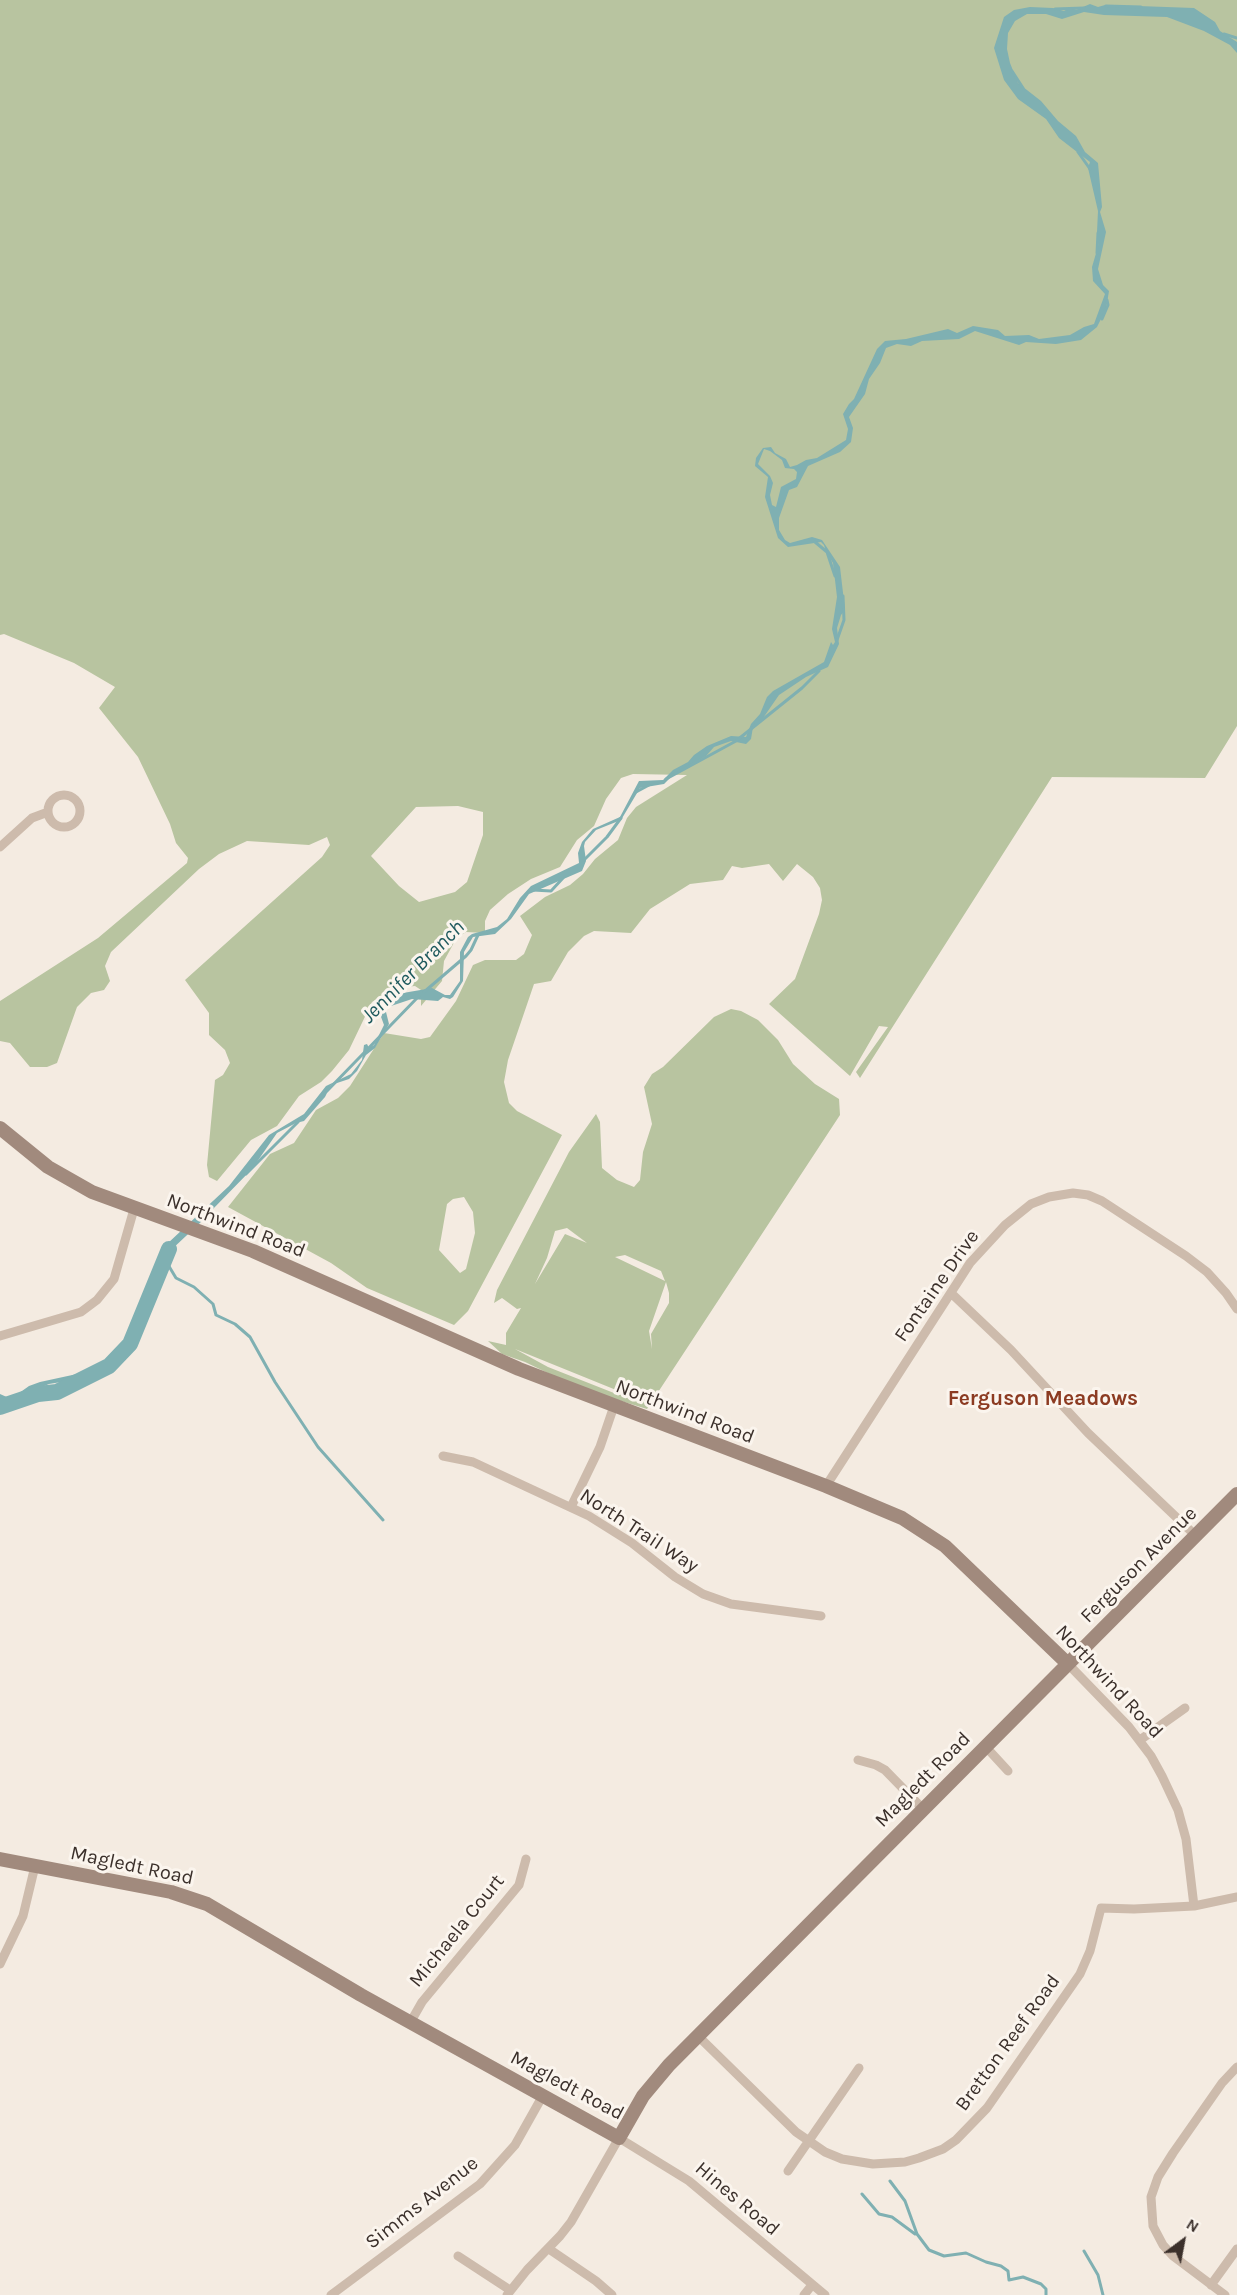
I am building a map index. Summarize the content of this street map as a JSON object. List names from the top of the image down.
{
  "streets": {
    "street": [
      "Northwind Road",
      "Fontaine Drive",
      "North Trail Way",
      "Ferguson Avenue",
      "Magledt Road",
      "Michaela Court",
      "Bretton Reef Road",
      "Hines Road",
      "Simms Avenue"
    ]
  },
  "crossings": [
    ["Northwind Road", "Fontaine Drive"],
    ["Northwind Road", "Ferguson Avenue"],
    ["Northwind Road", "Magledt Road"],
    ["Northwind Road", "Bretton Reef Road"],
    ["Ferguson Avenue", "Magledt Road"],
    ["Magledt Road", "Michaela Court"],
    ["Magledt Road", "Bretton Reef Road"],
    ["Magledt Road", "Hines Road"],
    ["Magledt Road", "Simms Avenue"]
  ],
  "districts": ["Ferguson Meadows"],
  "water": ["Jennifer Branch"],
  "north": "top right"
}
